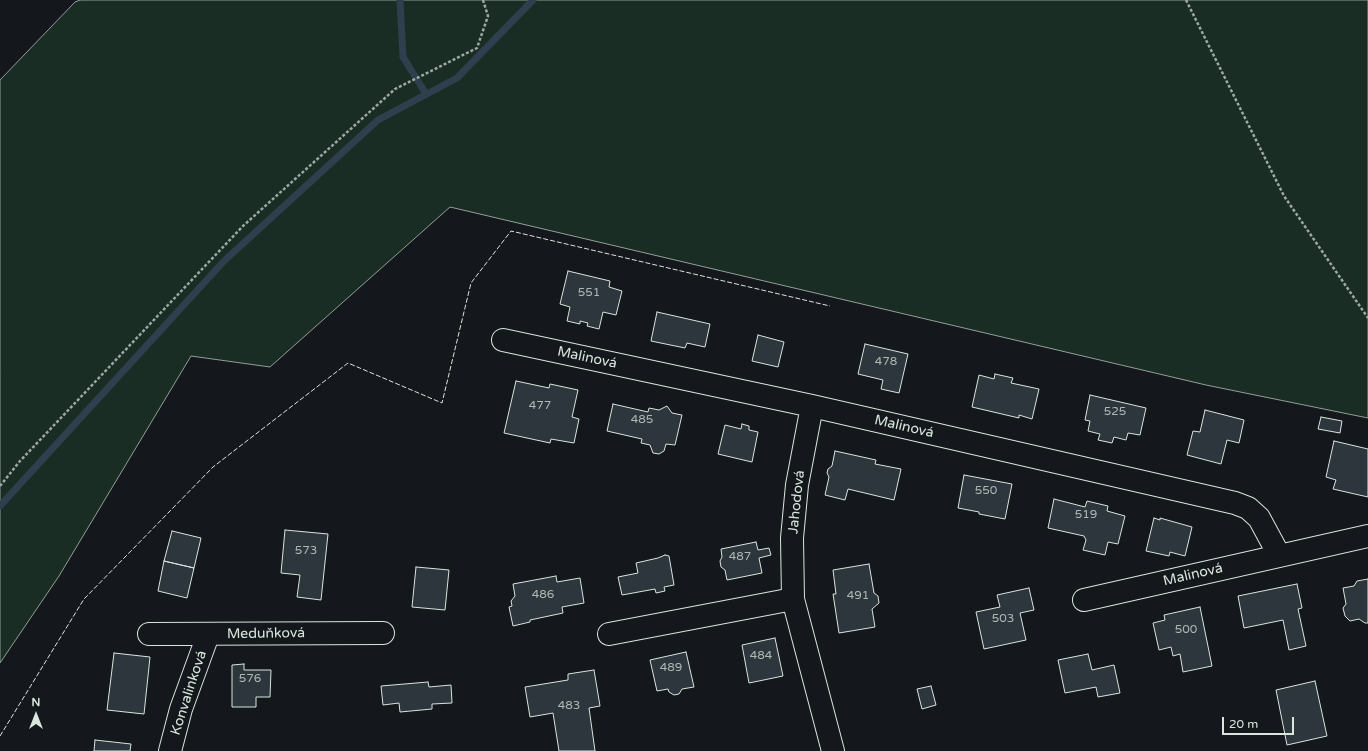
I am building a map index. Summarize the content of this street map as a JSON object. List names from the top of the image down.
{
  "streets": {
    "street": [
      "Malinová",
      "Jahodová",
      "Meduňková",
      "Konvalinková"
    ]
  },
  "crossings": [
    ["Malinová", "Jahodová"],
    ["Meduňková", "Konvalinková"]
  ],
  "house_numbers": [
    "551",
    "478",
    "477",
    "525",
    "485",
    "550",
    "519",
    "573",
    "487",
    "486",
    "491",
    "503",
    "500",
    "484",
    "489",
    "576",
    "483"
  ],
  "scale_bar": "20 m",
  "north": "top"
}
